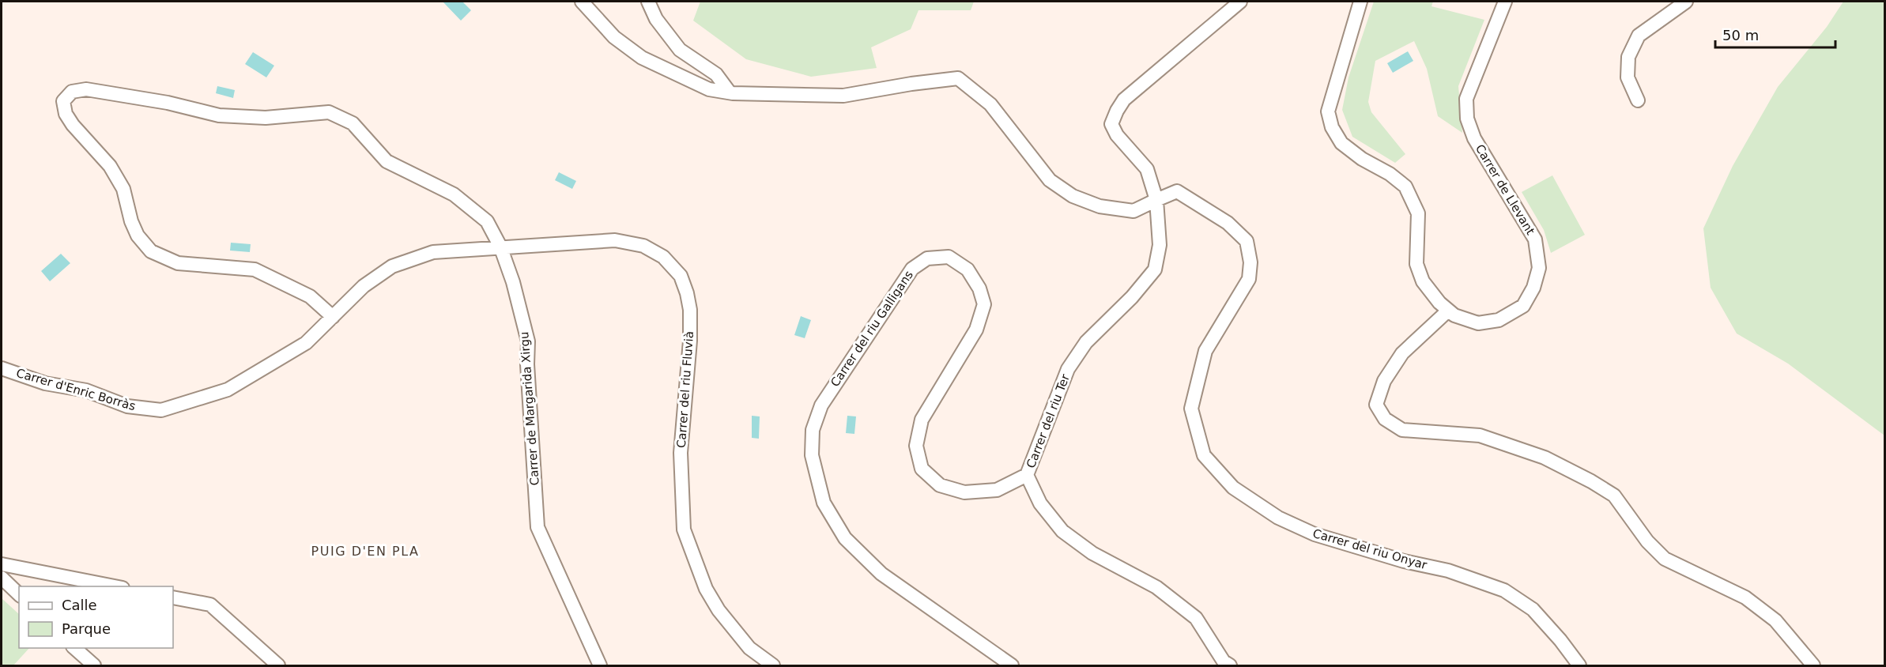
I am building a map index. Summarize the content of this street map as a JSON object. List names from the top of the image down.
{
  "streets": {
    "street": [
      "Carrer de Llevant",
      "Carrer del riu Galligans",
      "Carrer d'Enric Borràs",
      "Carrer del riu Fluvià",
      "Carrer de Margarida Xirgu",
      "Carrer del riu Ter",
      "Carrer del riu Onyar"
    ]
  },
  "crossings": [
    ["Carrer del riu Galligans", "Carrer del riu Ter"],
    ["Carrer d'Enric Borràs", "Carrer del riu Fluvià"],
    ["Carrer d'Enric Borràs", "Carrer de Margarida Xirgu"],
    ["Carrer del riu Fluvià", "Carrer de Margarida Xirgu"],
    ["Carrer del riu Ter", "Carrer del riu Onyar"]
  ],
  "districts": ["PUIG D'EN PLA"],
  "legend": ["Calle", "Parque"],
  "scale_bar": "50 m"
}
